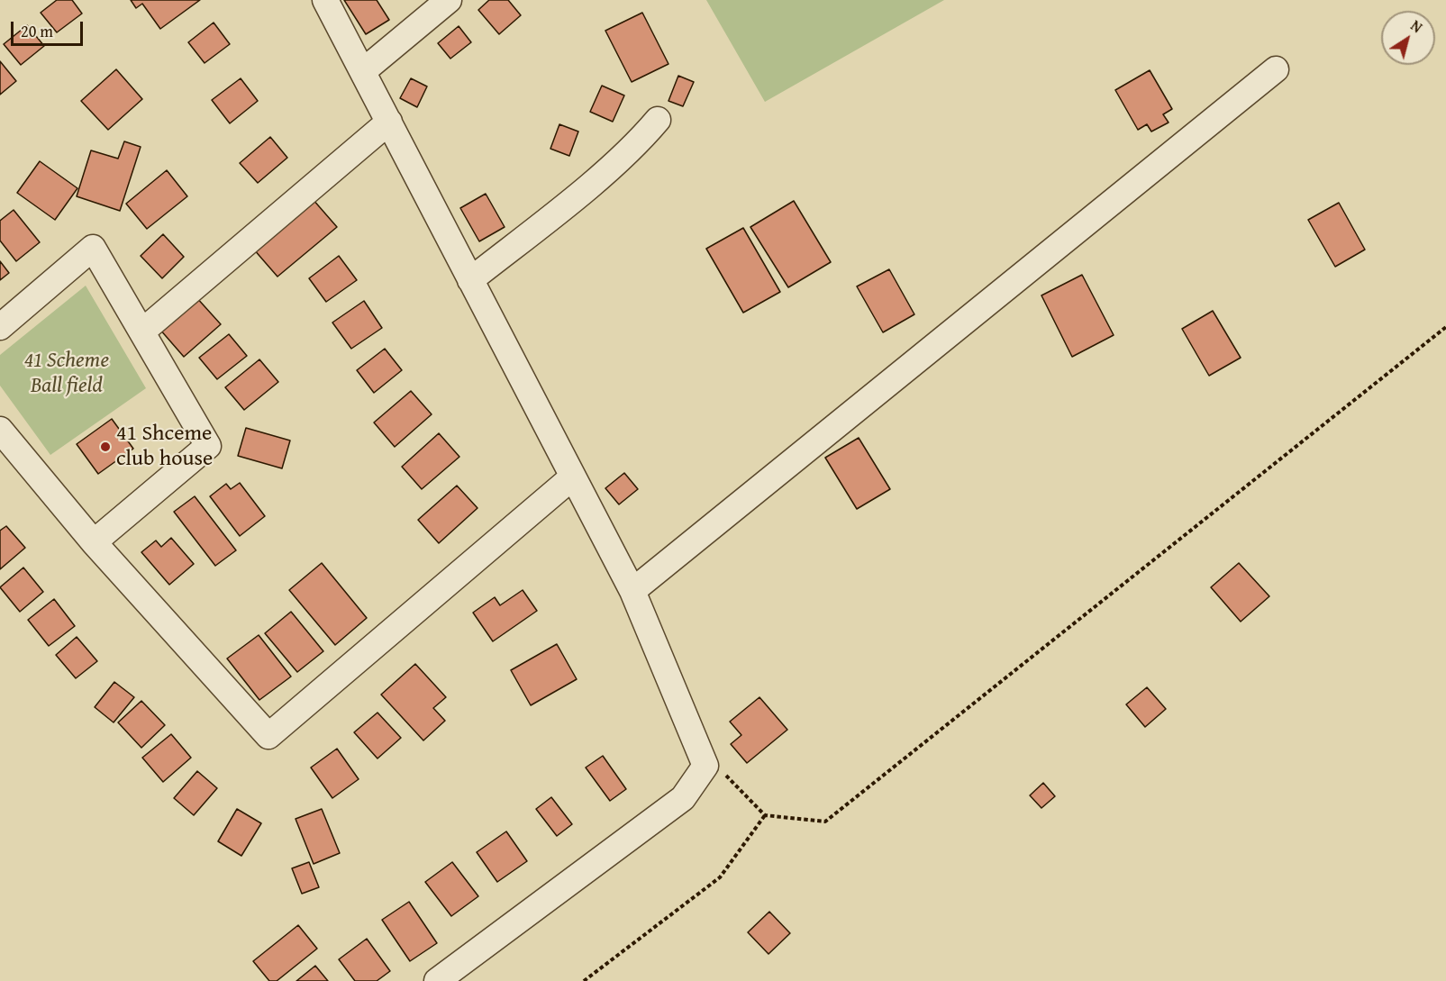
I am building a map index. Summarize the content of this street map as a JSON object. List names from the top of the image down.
{
  "parks": ["41 Scheme Ball field"],
  "places": ["41 Shceme club house"],
  "scale_bar": "20 m",
  "north": "top right"
}
